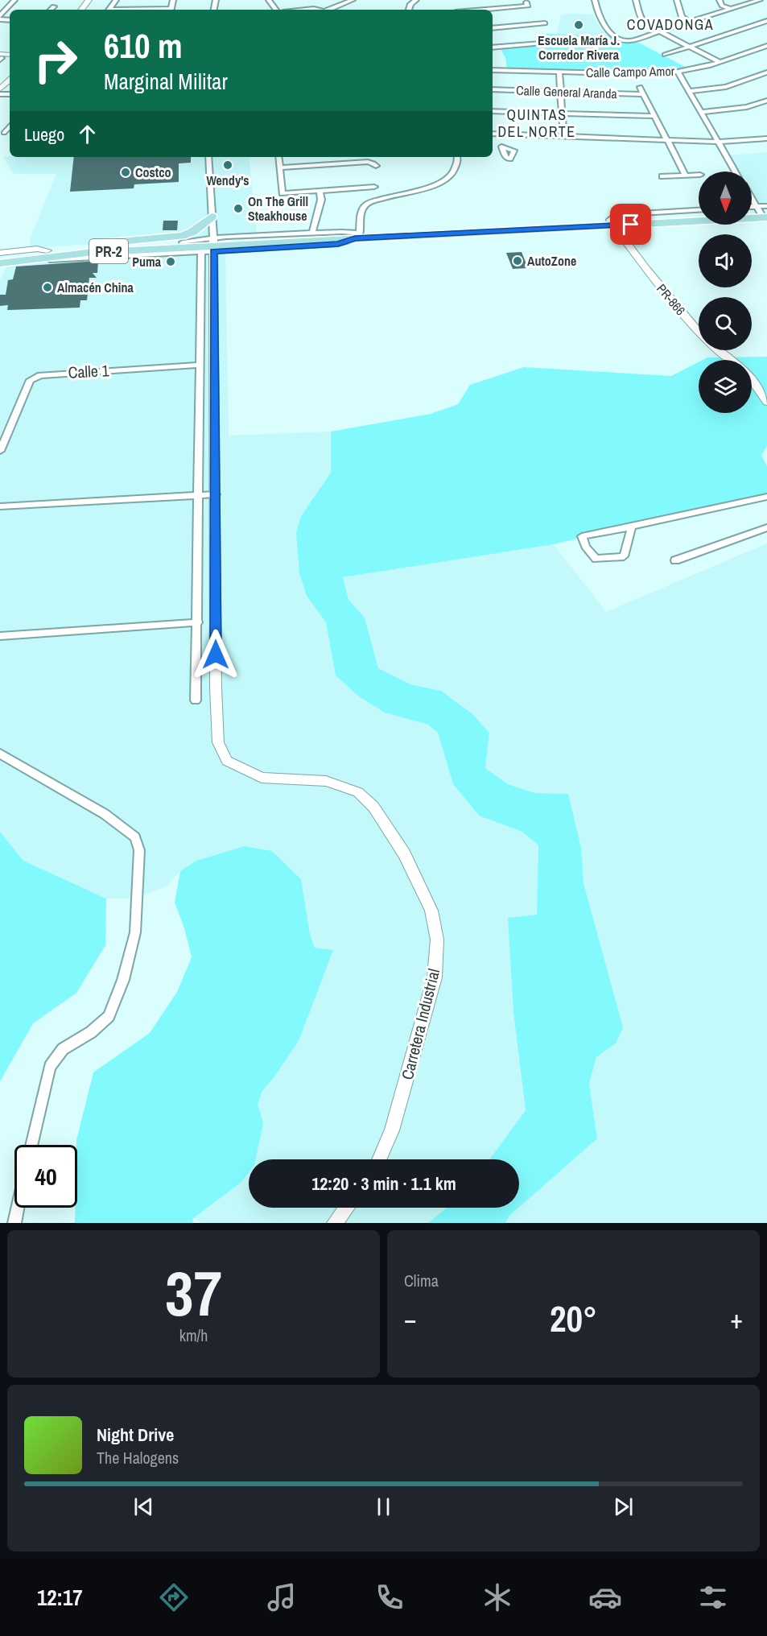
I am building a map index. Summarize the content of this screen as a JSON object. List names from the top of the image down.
{
  "streets": {
    "main road": ["PR-2"],
    "street": [
      "Calle Campo Amor",
      "Calle General Aranda",
      "PR-866",
      "Calle 1",
      "Carretera Industrial"
    ]
  },
  "crossings": [
    ["PR-2", "PR-866"],
    ["PR-2", "Carretera Industrial"]
  ],
  "districts": ["COVADONGA", "QUINTAS DEL NORTE"],
  "places": [
    "Escuela María J. Corredor Rivera",
    "Wendy's",
    "Costco",
    "On The Grill Steakhouse",
    "AutoZone",
    "Puma",
    "Almacén China"
  ],
  "north": "bottom",
  "page": {
    "turn": ["610 m", "Marginal Militar"],
    "then": "Luego",
    "limit": "40",
    "trip": "12:20 · 3 min · 1.1 km",
    "tile": [
      ["37", "km/h"],
      "Clima"
    ],
    "heat": ["−", "20°", "+"],
    "song": ["Night Drive", "The Halogens"],
    "tabs": "12:17"
  }
}
